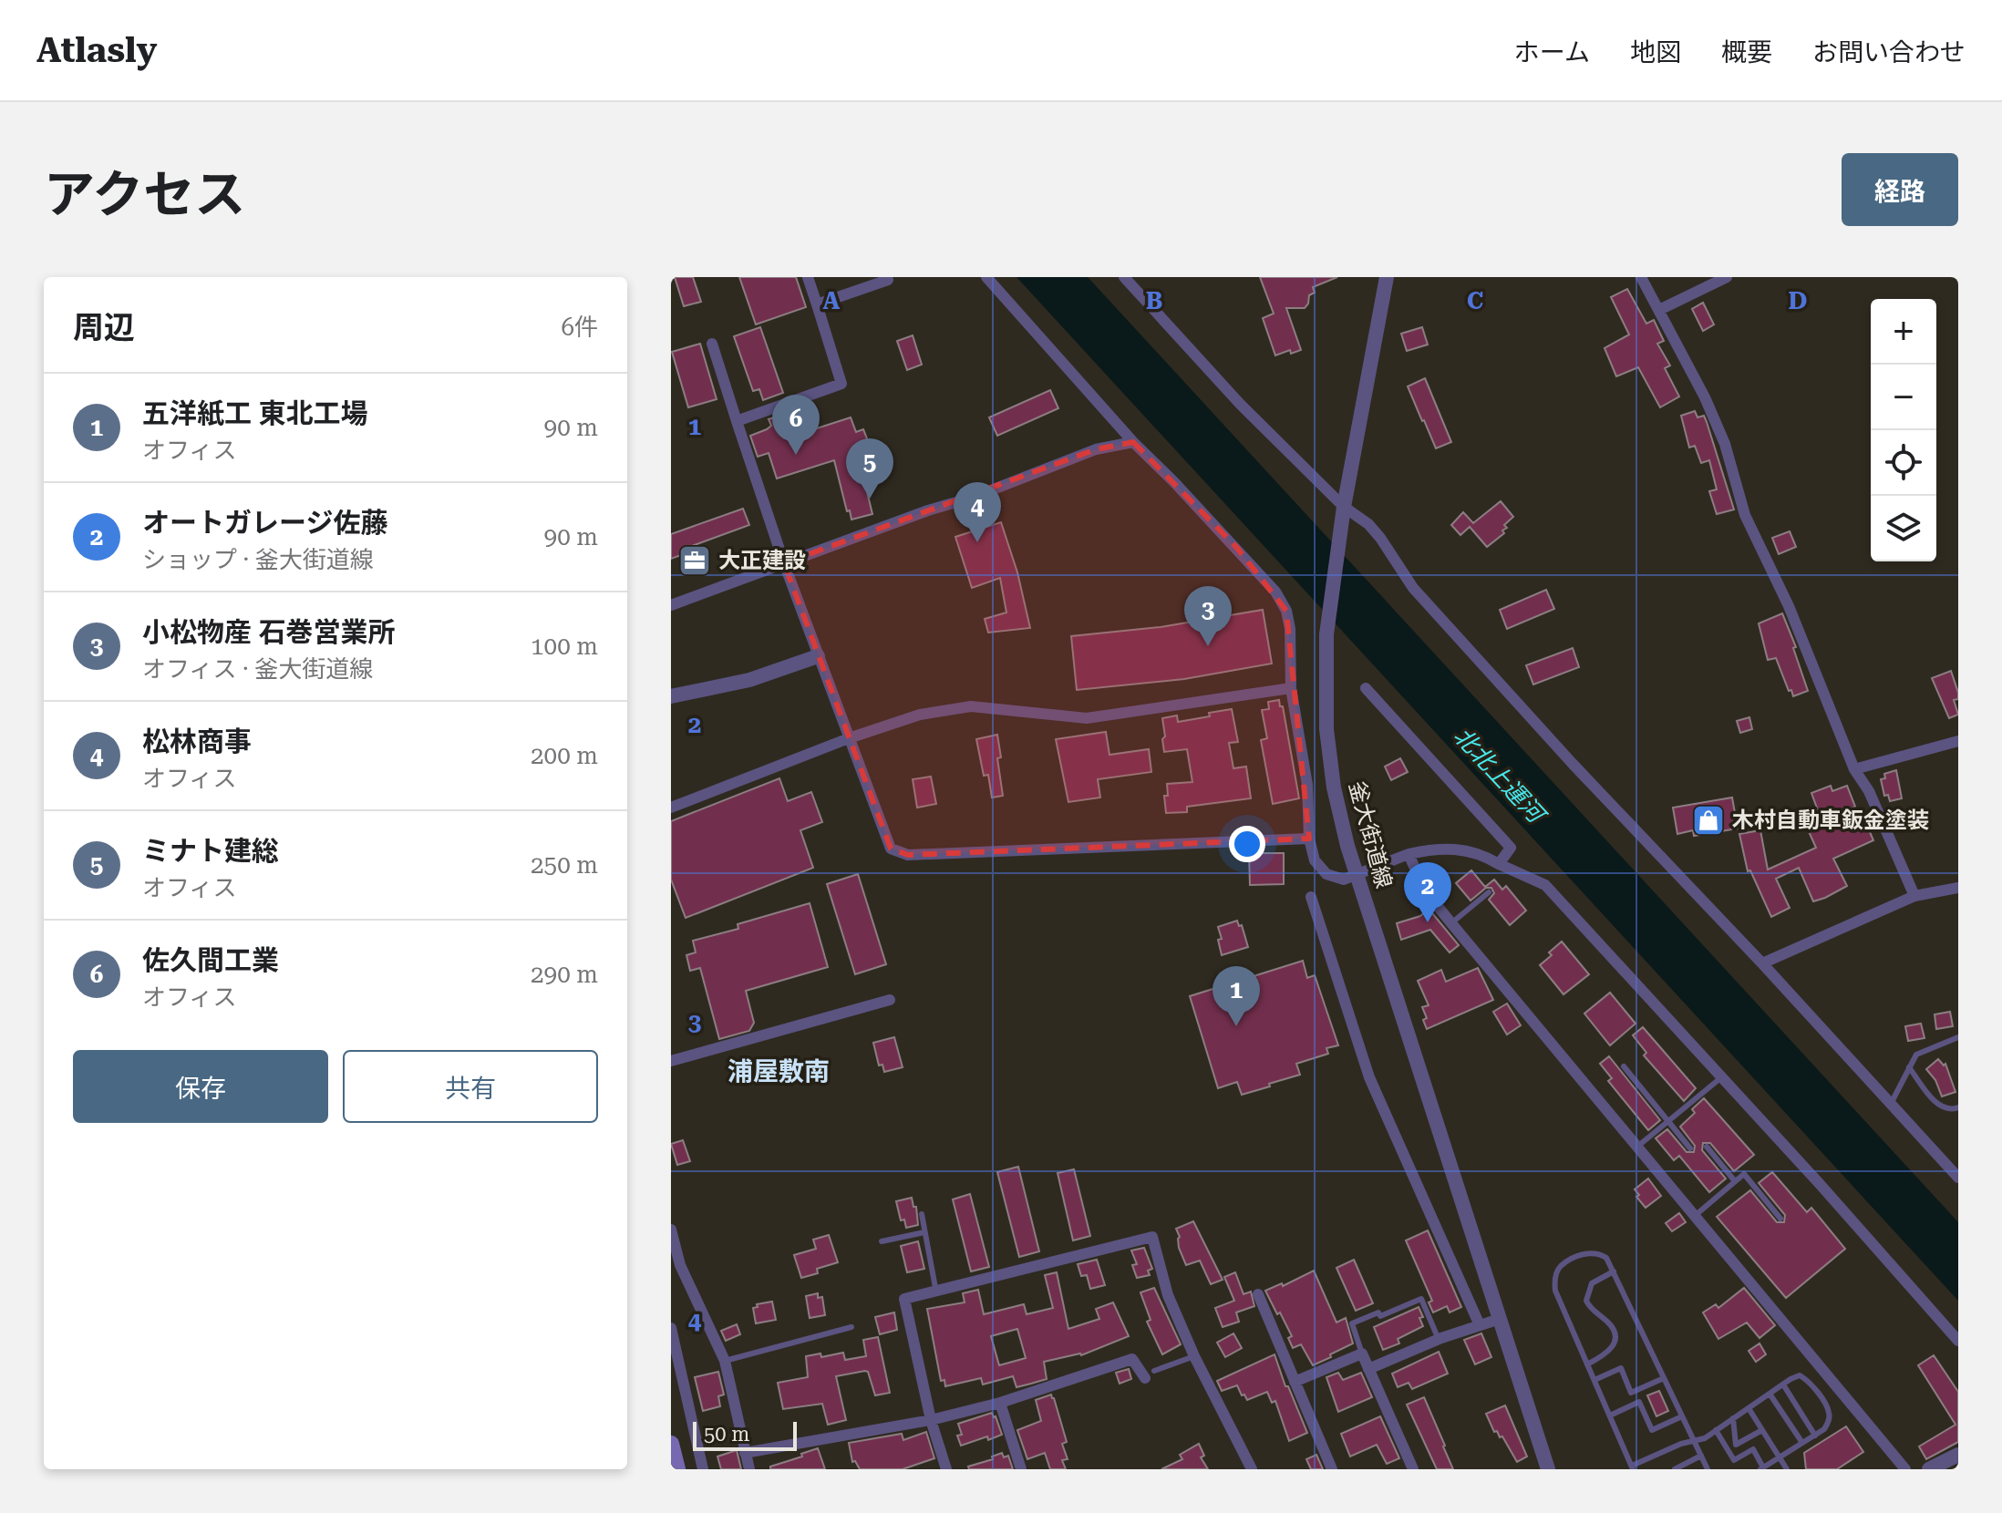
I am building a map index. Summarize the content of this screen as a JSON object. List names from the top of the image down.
{
  "streets": {
    "street": ["釜大街道線"]
  },
  "districts": ["浦屋敷南"],
  "water": ["北北上運河"],
  "places": {
    "office": ["大正建設"],
    "shop": ["木村自動車鈑金塗装"]
  },
  "scale_bar": "50 m",
  "page": {
    "header": "Atlasly",
    "nav": [
      "ホーム",
      "地図",
      "概要",
      "お問い合わせ"
    ],
    "title": "アクセス",
    "buttons": [
      "経路",
      ["保存", "共有"]
    ],
    "heading": ["周辺", "6件"],
    "map_buttons": ["+", "−"],
    "list": [
      {
        "mark": "1",
        "name": "五洋紙工 東北工場",
        "note": "オフィス",
        "value": "90 m"
      },
      {
        "mark": "2",
        "name": "オートガレージ佐藤",
        "note": "ショップ · 釜大街道線",
        "value": "90 m"
      },
      {
        "mark": "3",
        "name": "小松物産 石巻営業所",
        "note": "オフィス · 釜大街道線",
        "value": "100 m"
      },
      {
        "mark": "4",
        "name": "松林商事",
        "note": "オフィス",
        "value": "200 m"
      },
      {
        "mark": "5",
        "name": "ミナト建総",
        "note": "オフィス",
        "value": "250 m"
      },
      {
        "mark": "6",
        "name": "佐久間工業",
        "note": "オフィス",
        "value": "290 m"
      }
    ],
    "pins": [
      "6",
      "5",
      "4",
      "3",
      "2",
      "1"
    ],
    "scale": "50 m"
  },
  "grid": {
    "columns": [
      "A",
      "B",
      "C",
      "D"
    ],
    "rows": [
      "1",
      "2",
      "3",
      "4"
    ]
  }
}
